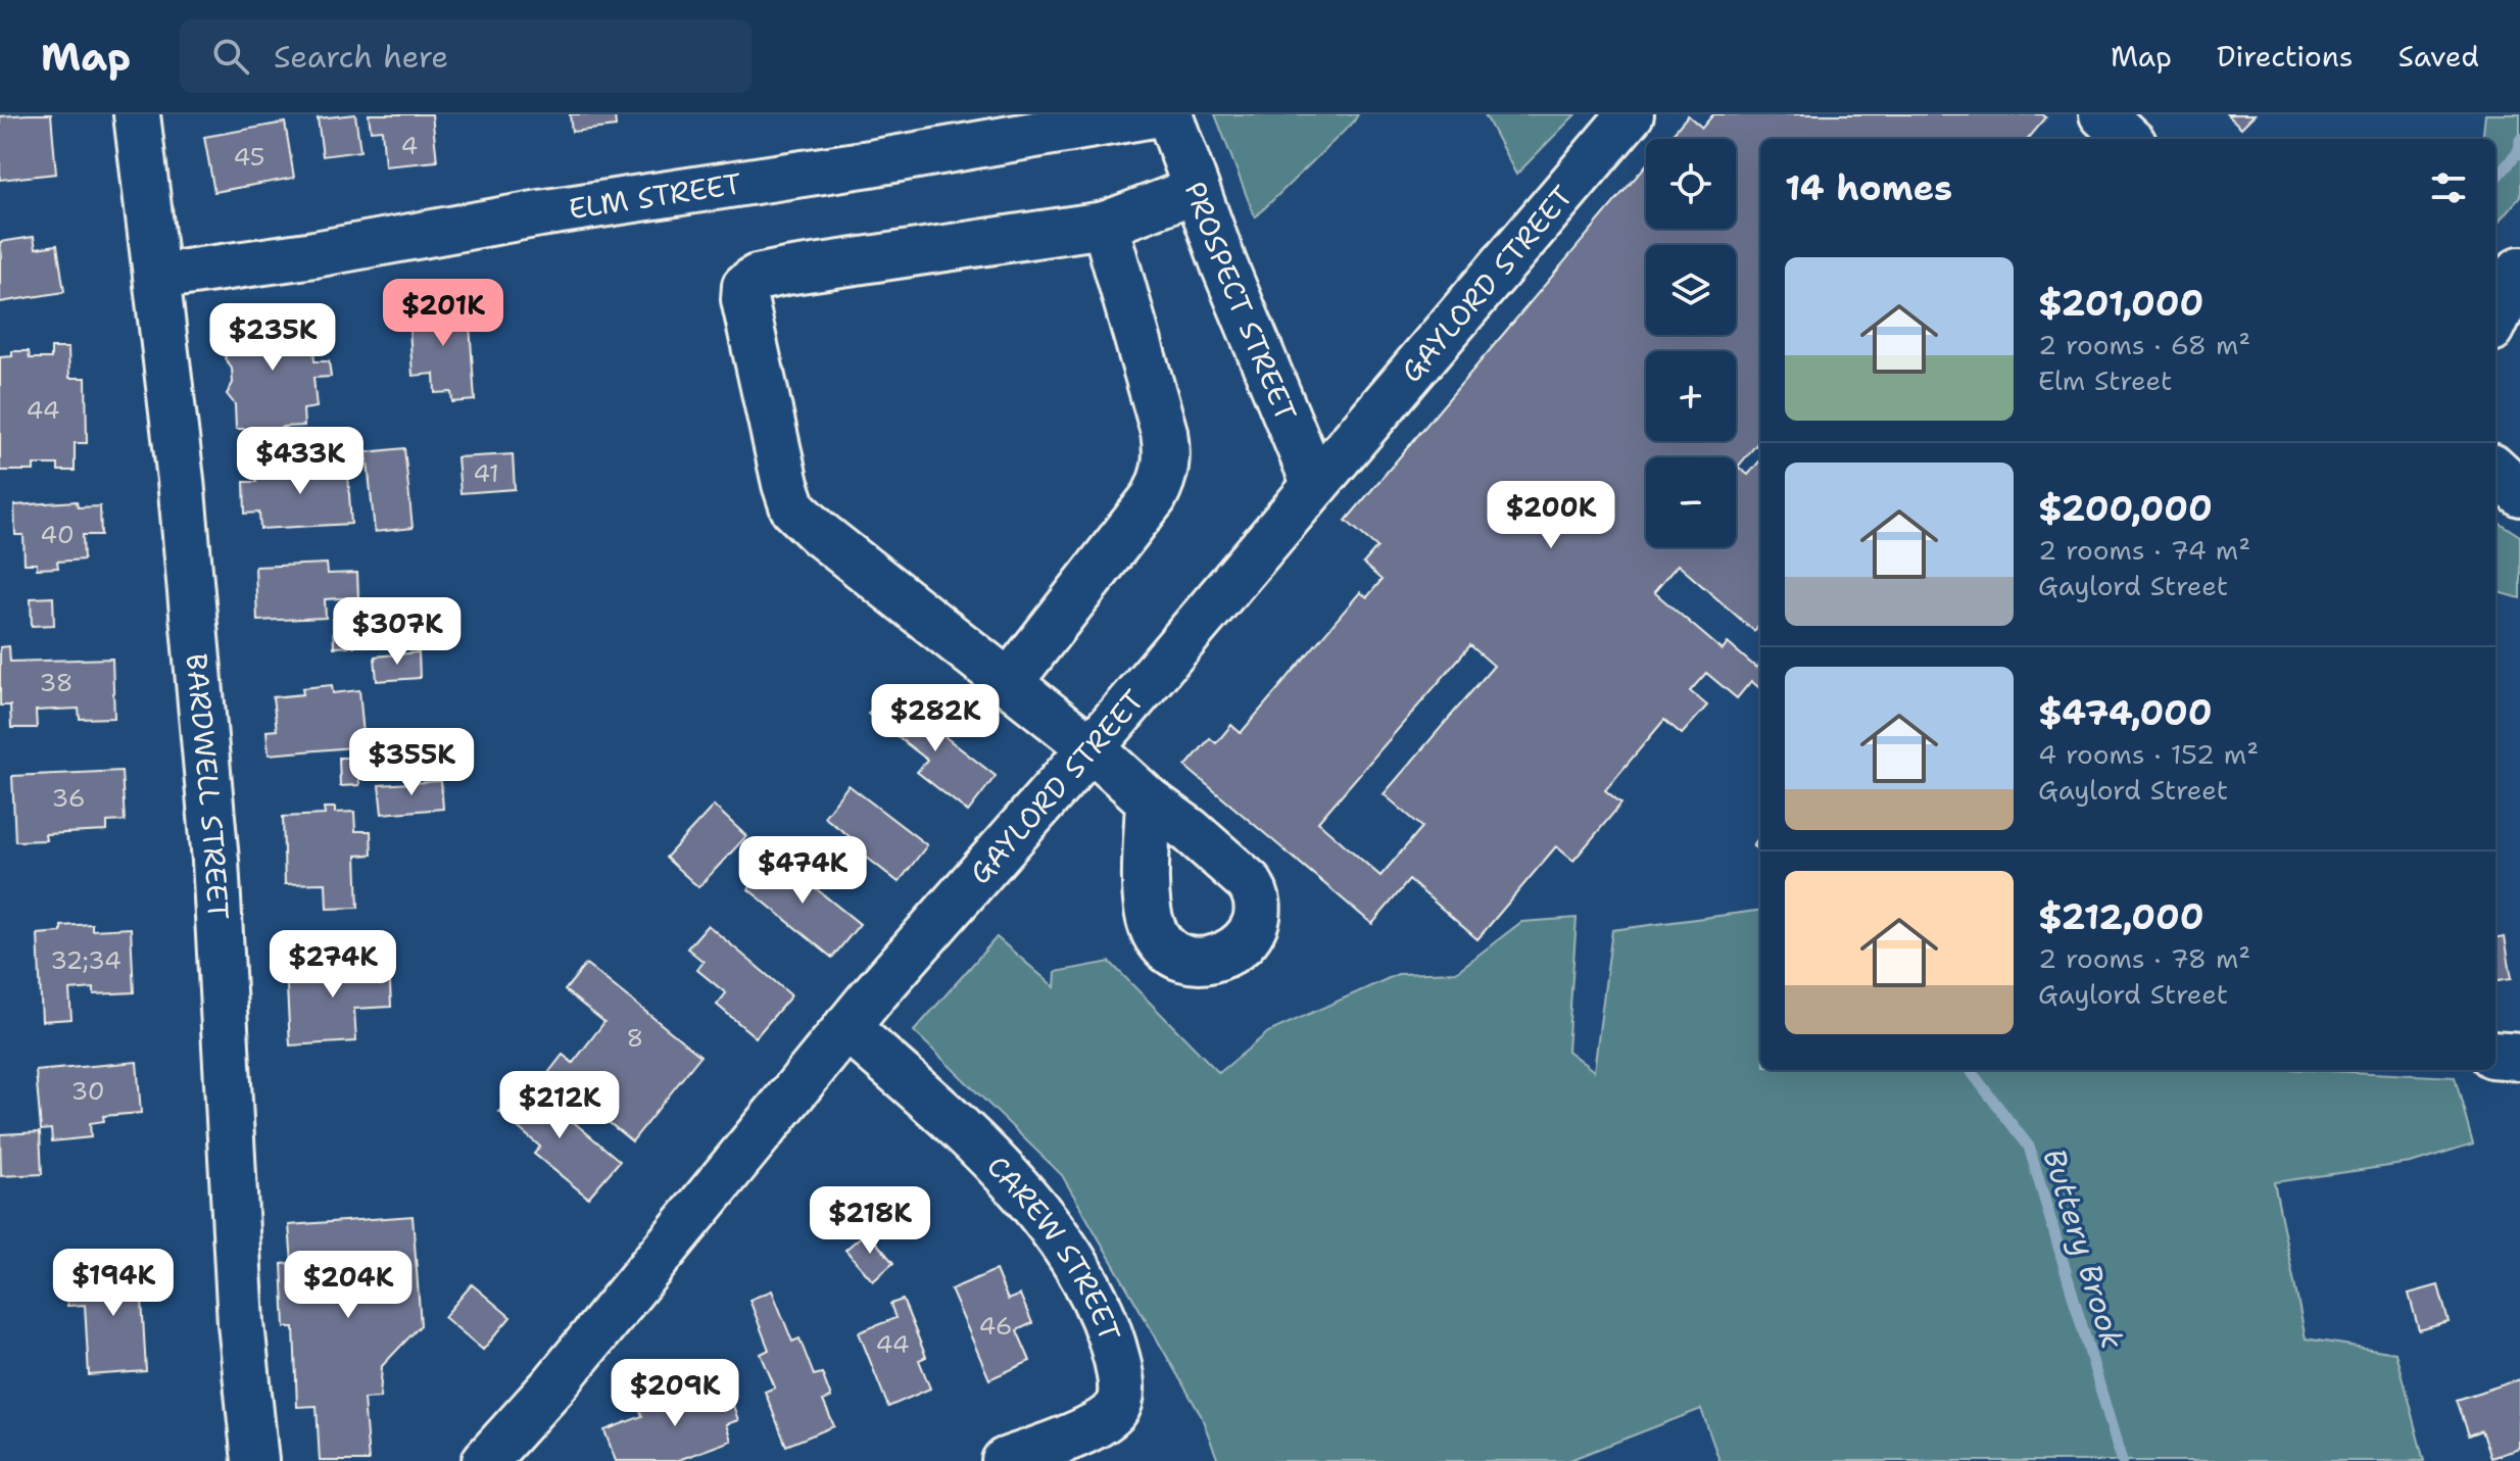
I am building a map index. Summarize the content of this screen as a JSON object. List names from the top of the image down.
{
  "streets": {
    "street": [
      "ELM STREET",
      "GAYLORD STREET",
      "PROSPECT STREET",
      "BARDWELL STREET",
      "CAREW STREET"
    ]
  },
  "crossings": [
    ["ELM STREET", "BARDWELL STREET"],
    ["GAYLORD STREET", "PROSPECT STREET"],
    ["GAYLORD STREET", "CAREW STREET"]
  ],
  "water": ["Buttery Brook"],
  "house_numbers": [
    "4",
    "45",
    "44",
    "41",
    "40",
    "38",
    "36",
    "32;34",
    "8",
    "30",
    "46",
    "44"
  ],
  "page": {
    "header": "Map",
    "search": "Search here",
    "nav": ["Map", "Directions", "Saved"],
    "map_buttons": ["+", "−"],
    "heading": "14 homes",
    "list": [
      {
        "name": "$201,000",
        "note": "2 rooms · 68 m² · Elm Street"
      },
      {
        "name": "$200,000",
        "note": "2 rooms · 74 m² · Gaylord Street"
      },
      {
        "name": "$474,000",
        "note": "4 rooms · 152 m² · Gaylord Street"
      },
      {
        "name": "$212,000",
        "note": "2 rooms · 78 m² · Gaylord Street"
      }
    ],
    "price": [
      "$201K",
      "$235K",
      "$433K",
      "$200K",
      "$307K",
      "$282K",
      "$355K",
      "$474K",
      "$274K",
      "$212K",
      "$218K",
      "$194K",
      "$204K",
      "$209K"
    ]
  }
}
